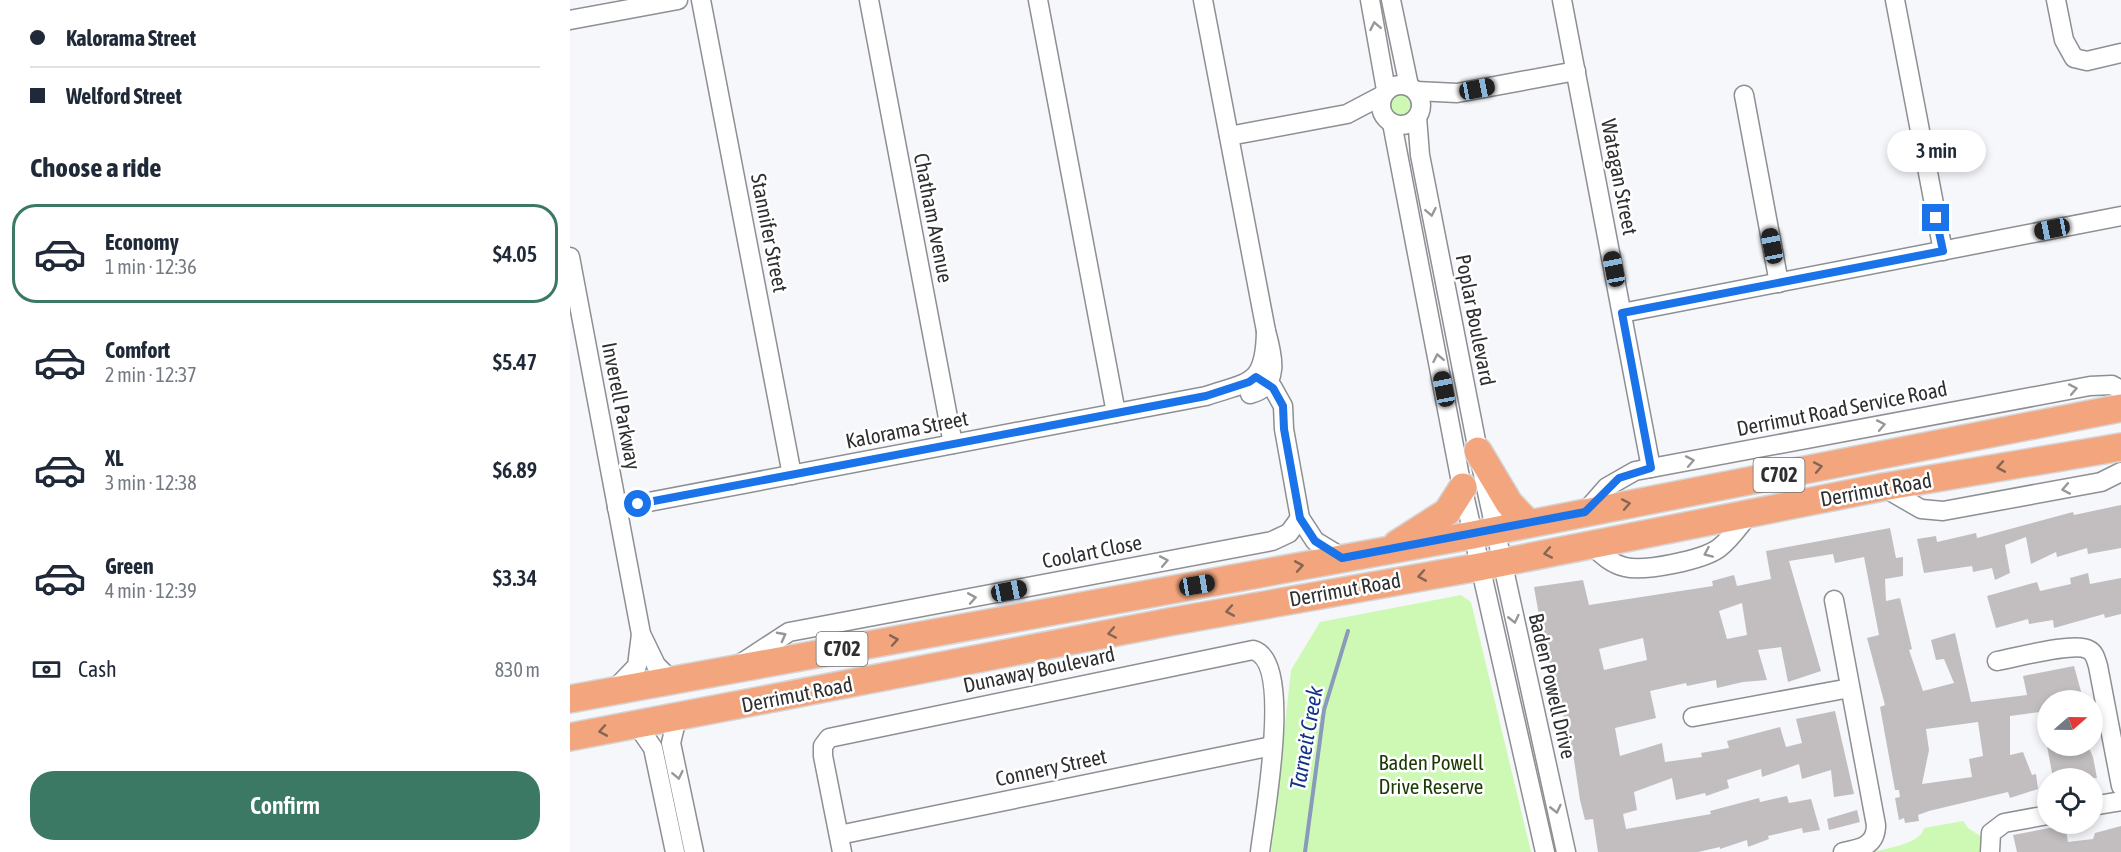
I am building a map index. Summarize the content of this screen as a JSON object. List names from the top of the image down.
{
  "streets": {
    "highway": ["C702", "Derrimut Road"],
    "street": [
      "Watagan Street",
      "Chatham Avenue",
      "Stannifer Street",
      "Poplar Boulevard",
      "Inverell Parkway",
      "Derrimut Road Service Road",
      "Kalorama Street",
      "Coolart Close",
      "Dunaway Boulevard",
      "Baden Powell Drive",
      "Connery Street"
    ]
  },
  "crossings": [
    ["Watagan Street", "Derrimut Road Service Road"],
    ["Chatham Avenue", "Kalorama Street"],
    ["Stannifer Street", "Kalorama Street"],
    ["Poplar Boulevard", "Derrimut Road"],
    ["Poplar Boulevard", "Baden Powell Drive"],
    ["Inverell Parkway", "Kalorama Street"],
    ["Inverell Parkway", "Derrimut Road"],
    ["Derrimut Road Service Road", "Derrimut Road"],
    ["Derrimut Road", "Coolart Close"],
    ["Derrimut Road", "Baden Powell Drive"],
    ["Dunaway Boulevard", "Connery Street"]
  ],
  "one_way": ["Coolart Close"],
  "water": ["Tarneit Creek"],
  "parks": ["Baden Powell Drive Reserve"],
  "north": "right",
  "page": {
    "banner": ["Kalorama Street", "Welford Street"],
    "bubble": "3 min",
    "heading": "Choose a ride",
    "list": [
      {
        "name": "Economy",
        "note": "1 min · 12:36",
        "value": "$4.05"
      },
      {
        "name": "Comfort",
        "note": "2 min · 12:37",
        "value": "$5.47"
      },
      {
        "name": "XL",
        "note": "3 min · 12:38",
        "value": "$6.89"
      },
      {
        "name": "Green",
        "note": "4 min · 12:39",
        "value": "$3.34"
      }
    ],
    "pay": ["Cash", "830 m"],
    "buttons": "Confirm"
  }
}
